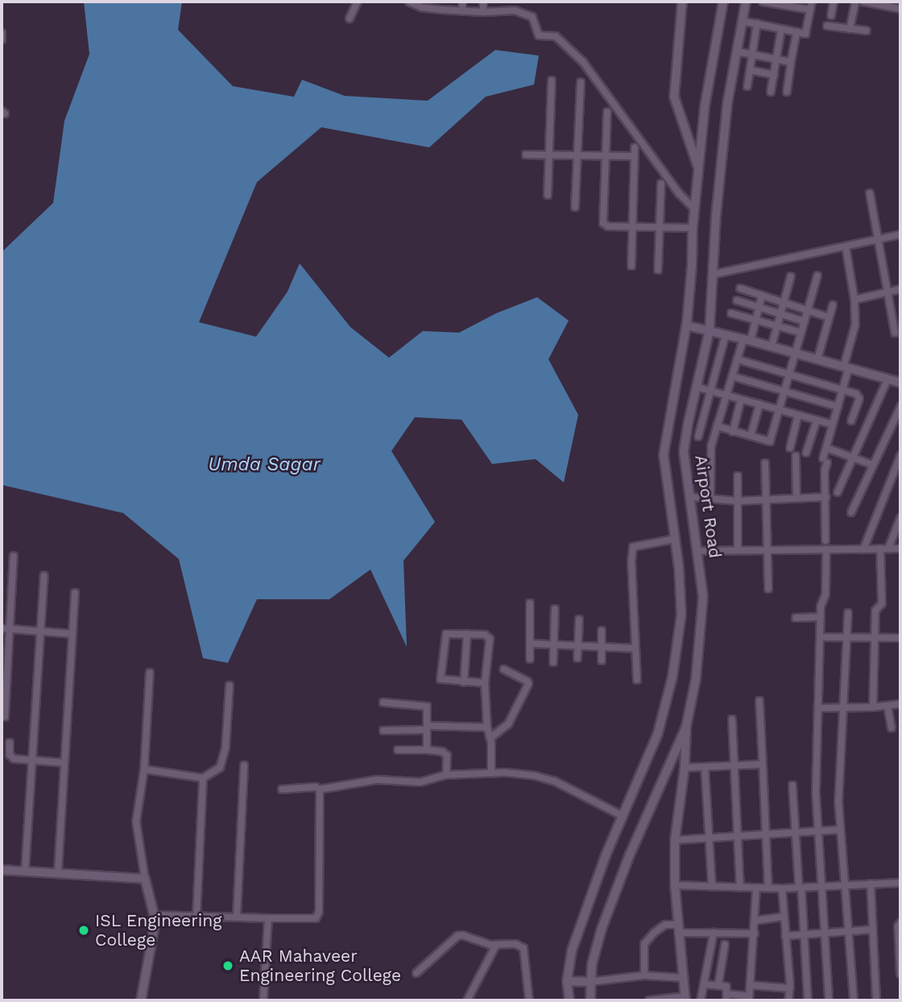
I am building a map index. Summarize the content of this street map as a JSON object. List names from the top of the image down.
{
  "streets": {
    "main road": ["Airport Road"]
  },
  "water": ["Umda Sagar"],
  "places": ["ISL Engineering College", "AAR Mahaveer Engineering College"]
}
